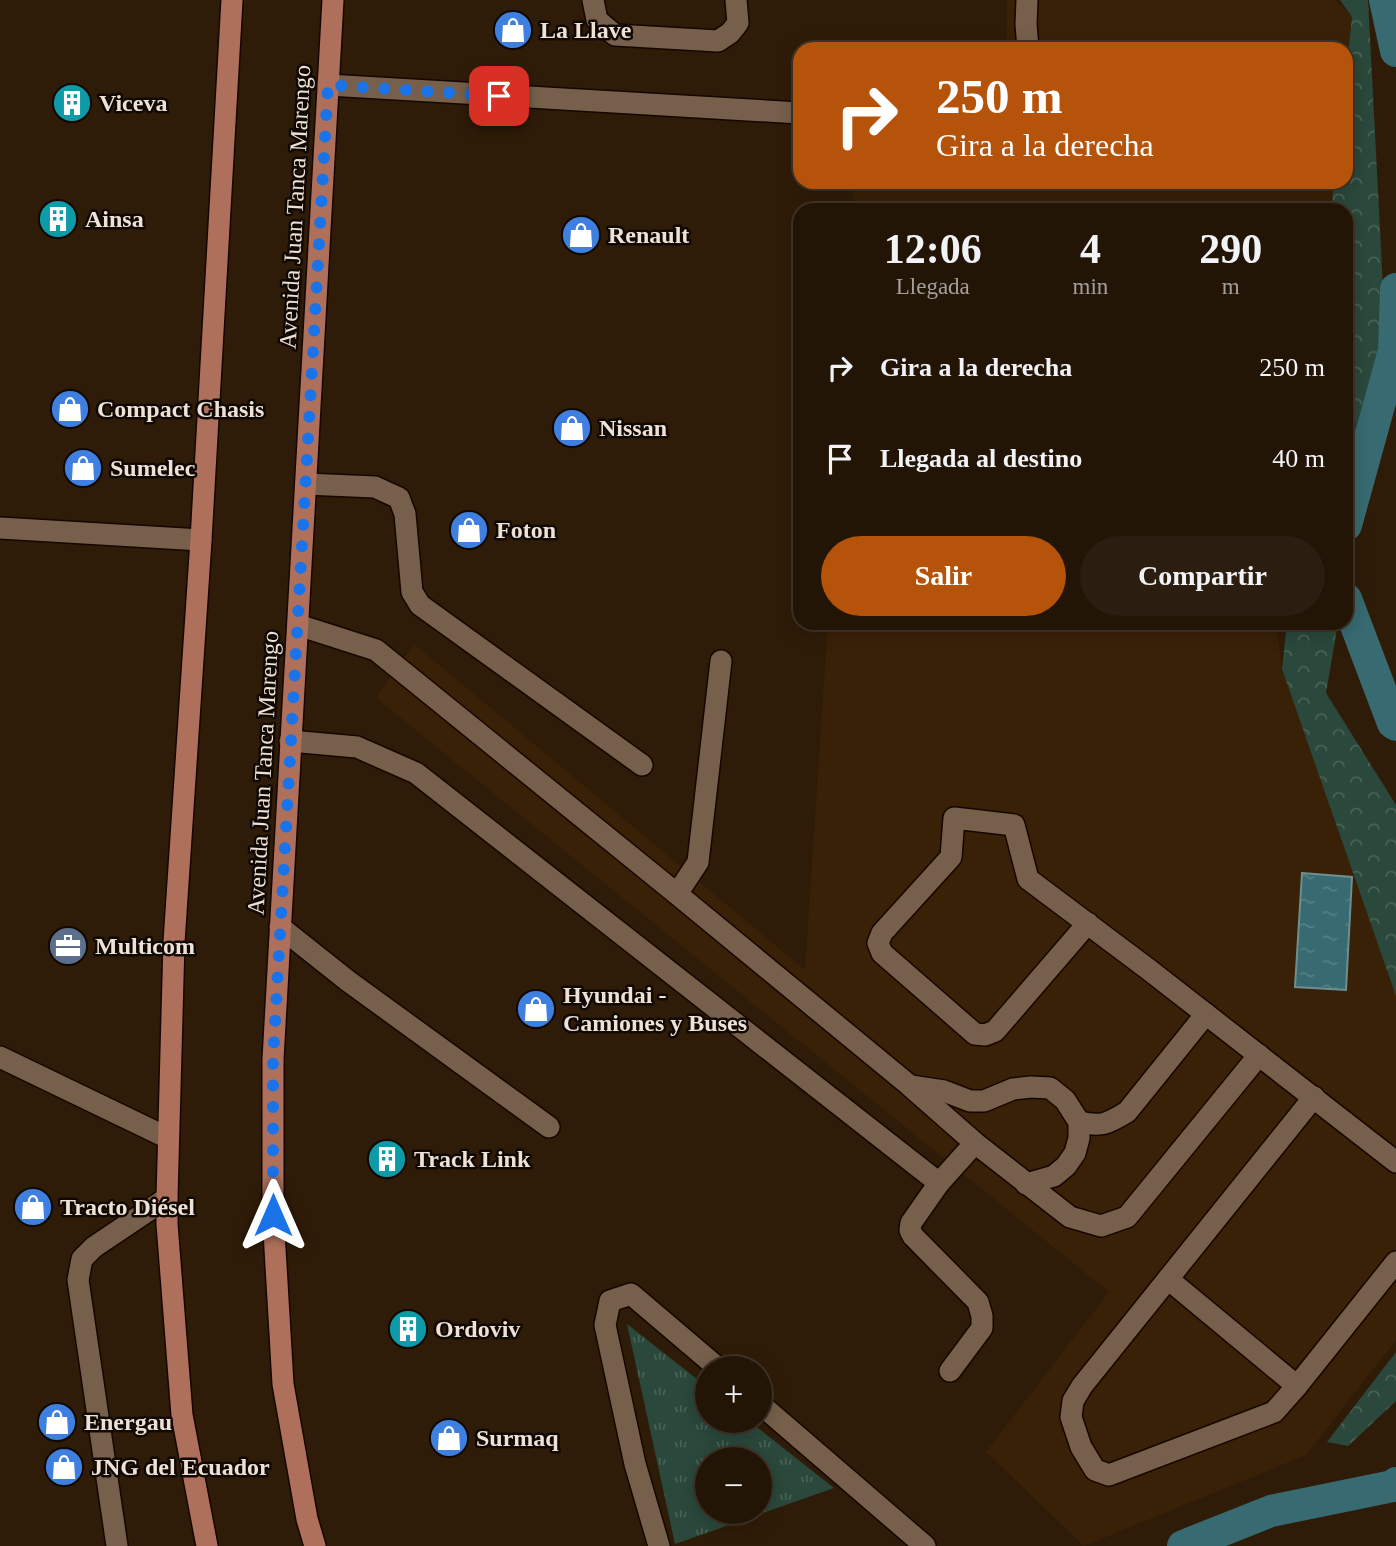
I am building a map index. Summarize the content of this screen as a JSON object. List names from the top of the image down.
{
  "streets": {
    "main road": ["Avenida Juan Tanca Marengo"]
  },
  "places": {
    "shop": [
      "La Llave",
      "Renault",
      "Compact Chasis",
      "Nissan",
      "Sumelec",
      "Foton",
      "Hyundai - Camiones y Buses",
      "Tracto Diésel",
      "Energau",
      "Surmaq",
      "JNG del Ecuador"
    ],
    "building": [
      "Viceva",
      "Ainsa",
      "Track Link",
      "Ordoviv"
    ],
    "office": ["Multicom"]
  },
  "page": {
    "turn": ["250 m", "Gira a la derecha"],
    "eta": [
      "12:06",
      "Llegada",
      "4",
      "min",
      "290",
      "m"
    ],
    "list": [
      {
        "name": "Gira a la derecha",
        "value": "250 m"
      },
      {
        "name": "Llegada al destino",
        "value": "40 m"
      }
    ],
    "buttons": ["Salir", "Compartir"],
    "map_buttons": ["+", "−"]
  }
}
